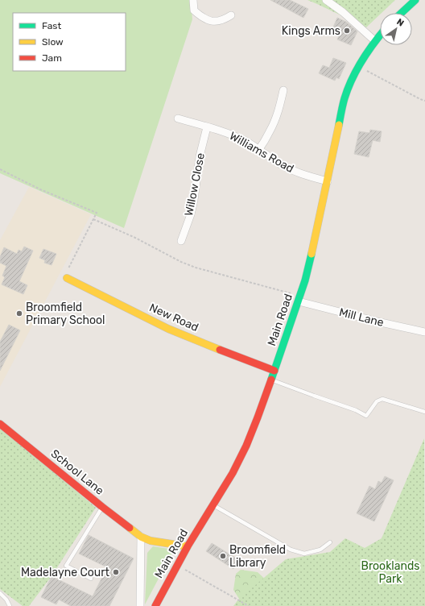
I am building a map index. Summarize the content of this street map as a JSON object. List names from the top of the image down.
{
  "streets": {
    "main road": ["New Road", "Main Road", "School Lane"],
    "street": ["Williams Road", "Willow Close", "Mill Lane"]
  },
  "crossings": [
    ["Williams Road", "Willow Close"],
    ["Williams Road", "Main Road"],
    ["New Road", "Main Road"],
    ["Mill Lane", "Main Road"],
    ["Main Road", "School Lane"]
  ],
  "parks": ["Brooklands Park"],
  "places": [
    "Kings Arms",
    "Broomfield Primary School",
    "Broomfield Library",
    "Madelayne Court"
  ],
  "legend": ["Fast", "Slow", "Jam"],
  "north": "top right"
}
